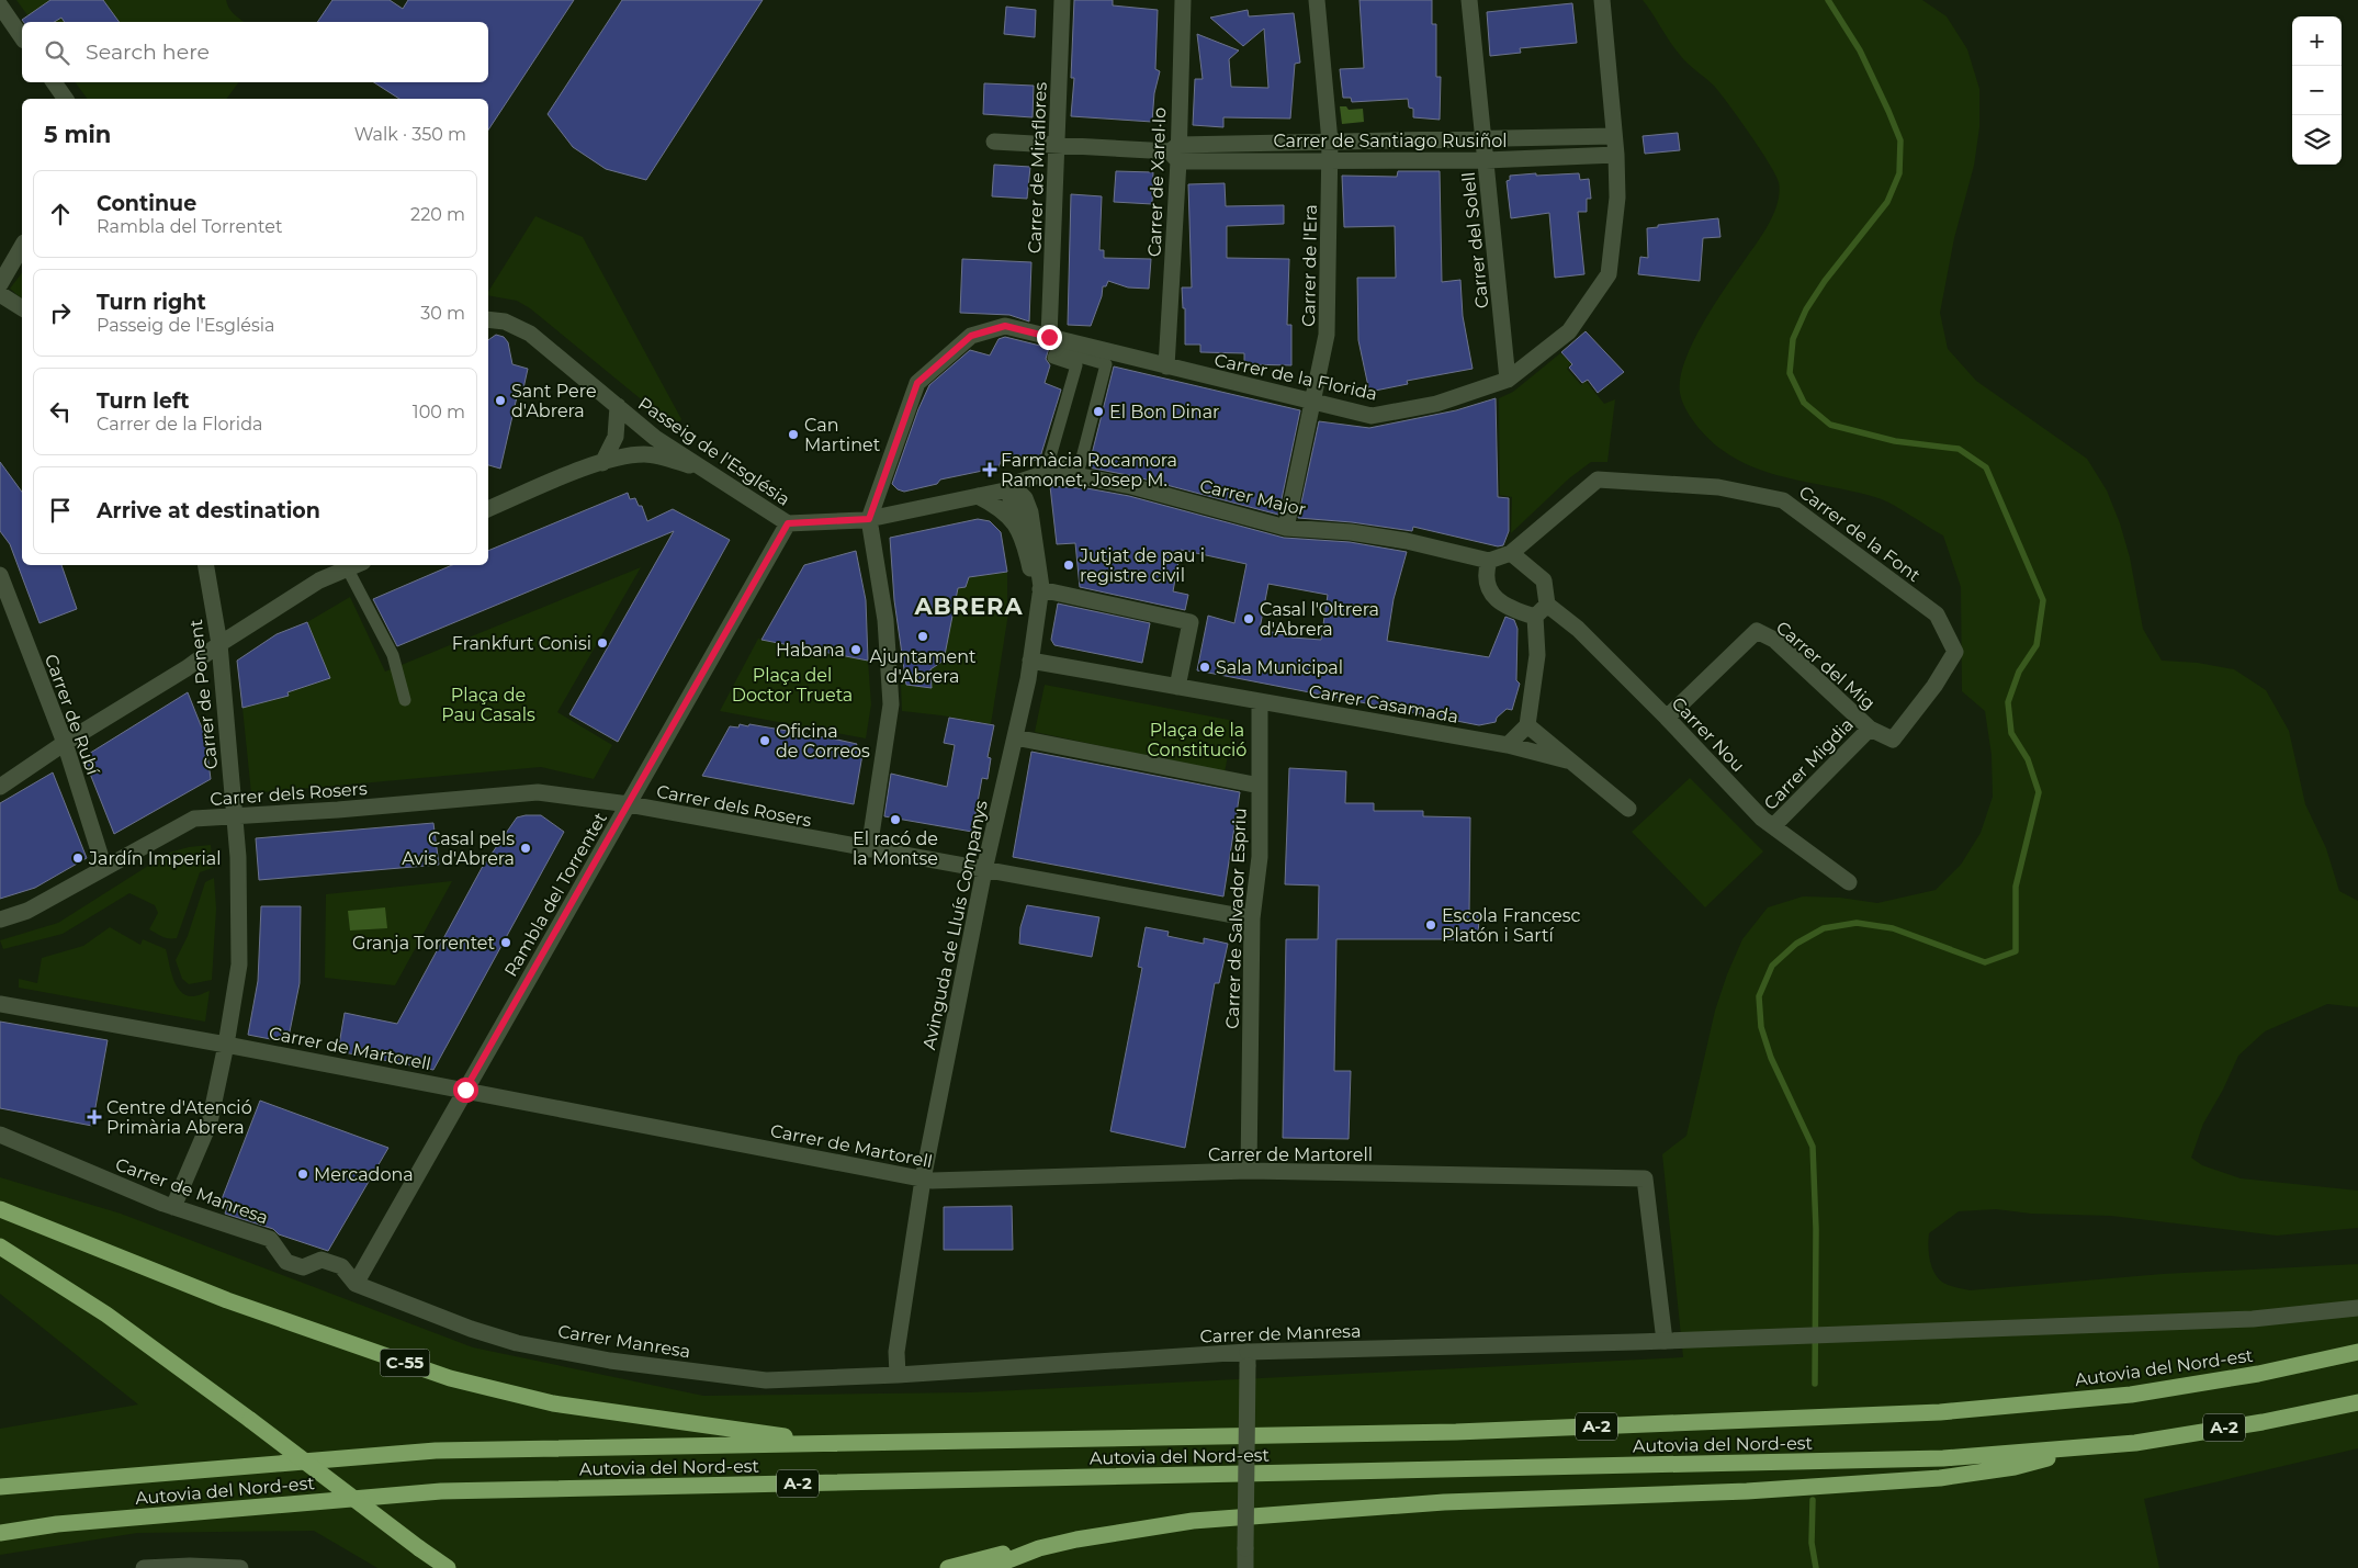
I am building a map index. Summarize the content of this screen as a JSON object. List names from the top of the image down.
{
  "streets": {
    "highway": ["C-55", "Autovia del Nord-est", "A-2"],
    "street": [
      "Carrer de Santiago Rusiñol",
      "Carrer de Miraflores",
      "Carrer de Xarel·lo",
      "Carrer del Solell",
      "Carrer de l'Era",
      "Carrer de la Florida",
      "Passeig de l'Església",
      "Carrer Major",
      "Carrer de la Font",
      "Carrer del Mig",
      "Carrer de Ponent",
      "Carrer Casamada",
      "Carrer de Rubí",
      "Carrer Nou",
      "Carrer Migdia",
      "Carrer dels Rosers",
      "Rambla del Torrentet",
      "Carrer de Salvador Espriu",
      "Avinguda de Lluís Companys",
      "Carrer de Martorell",
      "Carrer de Manresa",
      "Carrer Manresa"
    ]
  },
  "crossings": [
    ["Carrer de Santiago Rusiñol", "Carrer de Miraflores"],
    ["Carrer de Santiago Rusiñol", "Carrer de Xarel·lo"],
    ["Carrer de Santiago Rusiñol", "Carrer del Solell"],
    ["Carrer de Santiago Rusiñol", "Carrer de l'Era"],
    ["Carrer de Santiago Rusiñol", "Carrer de la Florida"],
    ["Carrer de Miraflores", "Carrer de la Florida"],
    ["Carrer de Xarel·lo", "Carrer de la Florida"],
    ["Carrer del Solell", "Carrer de la Florida"],
    ["Carrer de l'Era", "Carrer de la Florida"],
    ["Carrer de l'Era", "Carrer Major"],
    ["Carrer de la Florida", "Passeig de l'Església"],
    ["Passeig de l'Església", "Carrer Major"],
    ["Passeig de l'Església", "Rambla del Torrentet"],
    ["Passeig de l'Església", "Avinguda de Lluís Companys"],
    ["Carrer Major", "Carrer de la Font"],
    ["Carrer Major", "Carrer Nou"],
    ["Carrer Major", "Avinguda de Lluís Companys"],
    ["Carrer de la Font", "Carrer del Mig"],
    ["Carrer de la Font", "Carrer Nou"],
    ["Carrer de la Font", "Carrer Migdia"],
    ["Carrer del Mig", "Carrer Nou"],
    ["Carrer del Mig", "Carrer Migdia"],
    ["Carrer de Ponent", "Carrer dels Rosers"],
    ["Carrer de Ponent", "Carrer de Martorell"],
    ["Carrer de Ponent", "Carrer de Manresa"],
    ["Carrer Casamada", "Carrer de Salvador Espriu"],
    ["Carrer Casamada", "Avinguda de Lluís Companys"],
    ["Carrer de Rubí", "Carrer dels Rosers"],
    ["Carrer Nou", "Carrer Migdia"],
    ["Carrer dels Rosers", "Rambla del Torrentet"],
    ["Carrer dels Rosers", "Carrer de Salvador Espriu"],
    ["Carrer dels Rosers", "Avinguda de Lluís Companys"],
    ["Rambla del Torrentet", "Carrer de Martorell"],
    ["Rambla del Torrentet", "Carrer de Manresa"],
    ["Rambla del Torrentet", "Carrer Manresa"],
    ["Carrer de Salvador Espriu", "Carrer de Martorell"],
    ["Avinguda de Lluís Companys", "Carrer de Martorell"],
    ["Avinguda de Lluís Companys", "Carrer de Manresa"],
    ["Avinguda de Lluís Companys", "Carrer Manresa"],
    ["Carrer de Martorell", "Carrer de Manresa"],
    ["Carrer de Manresa", "Carrer Manresa"],
    ["C-55", "Autovia del Nord-est"]
  ],
  "districts": ["ABRERA"],
  "parks": ["Plaça del Doctor Trueta", "Plaça de Pau Casals", "Plaça de la Constitució"],
  "places": {
    "other": [
      "Sant Pere d'Abrera",
      "El Bon Dinar",
      "Can Martinet",
      "Jutjat de pau i registre civil",
      "Casal l'Oltrera d'Abrera",
      "Ajuntament d'Abrera",
      "Frankfurt Conisi",
      "Habana",
      "Sala Municipal",
      "Oficina de Correos",
      "El racó de la Montse",
      "Casal pels Avis d'Abrera",
      "Jardín Imperial",
      "Escola Francesc Platón i Sartí",
      "Granja Torrentet",
      "Mercadona"
    ],
    "health": ["Farmàcia Rocamora Ramonet, Josep M.", "Centre d'Atenció Primària Abrera"]
  },
  "page": {
    "map_buttons": ["+", "−"],
    "search": "Search here",
    "heading": ["5 min", "Walk · 350 m"],
    "list": [
      ["Continue", "Rambla del Torrentet", "220 m"],
      ["Turn right", "Passeig de l'Església", "30 m"],
      ["Turn left", "Carrer de la Florida", "100 m"],
      "Arrive at destination"
    ]
  }
}
